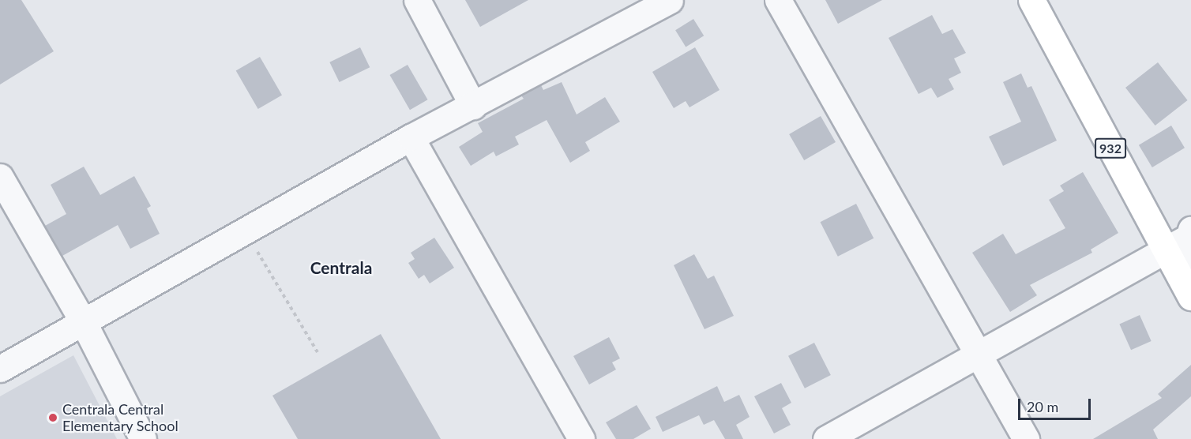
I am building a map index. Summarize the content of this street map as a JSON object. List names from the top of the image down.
{
  "streets": {
    "main road": ["932"]
  },
  "districts": ["Centrala"],
  "places": ["Centrala Central Elementary School"],
  "scale_bar": "20 m"
}
